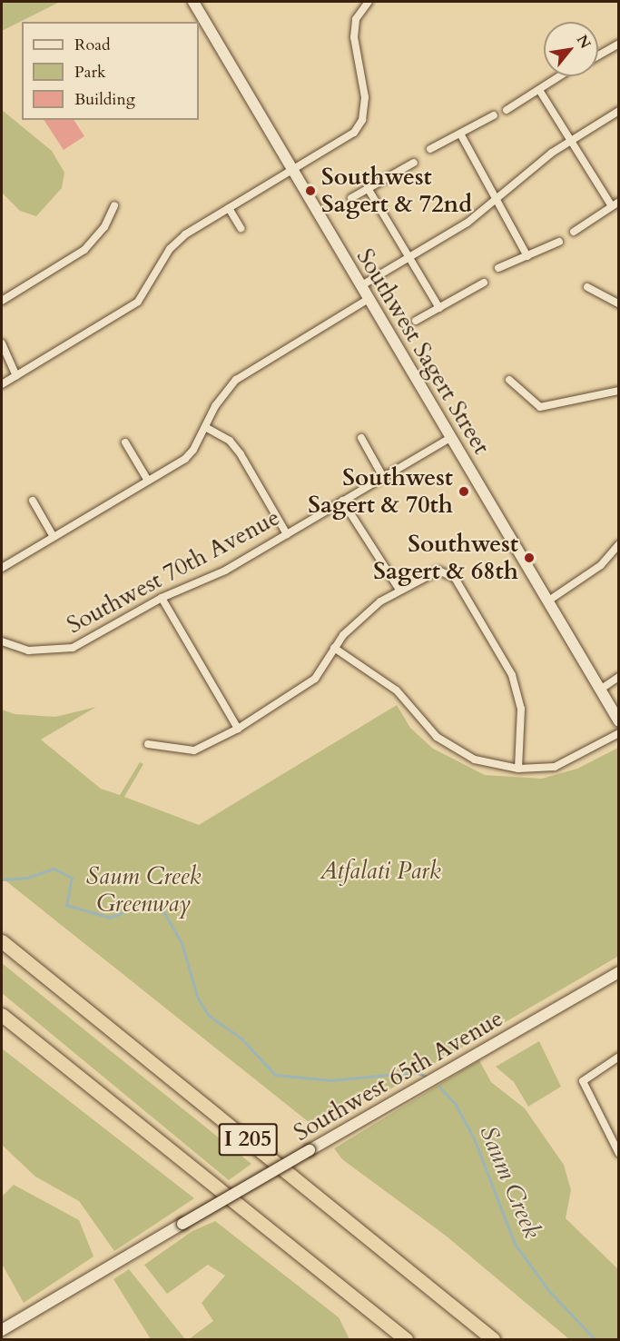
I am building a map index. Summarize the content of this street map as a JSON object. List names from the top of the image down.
{
  "streets": {
    "highway": ["I 205"],
    "main road": ["Southwest Sagert Street", "Southwest 65th Avenue"],
    "street": ["Southwest 70th Avenue"]
  },
  "crossings": [
    ["Southwest Sagert Street", "Southwest 70th Avenue"]
  ],
  "water": ["Saum Creek"],
  "parks": ["Atfalati Park", "Saum Creek Greenway"],
  "places": ["Southwest Sagert & 72nd", "Southwest Sagert & 70th", "Southwest Sagert & 68th"],
  "legend": ["Road", "Park", "Building"],
  "north": "top right"
}
